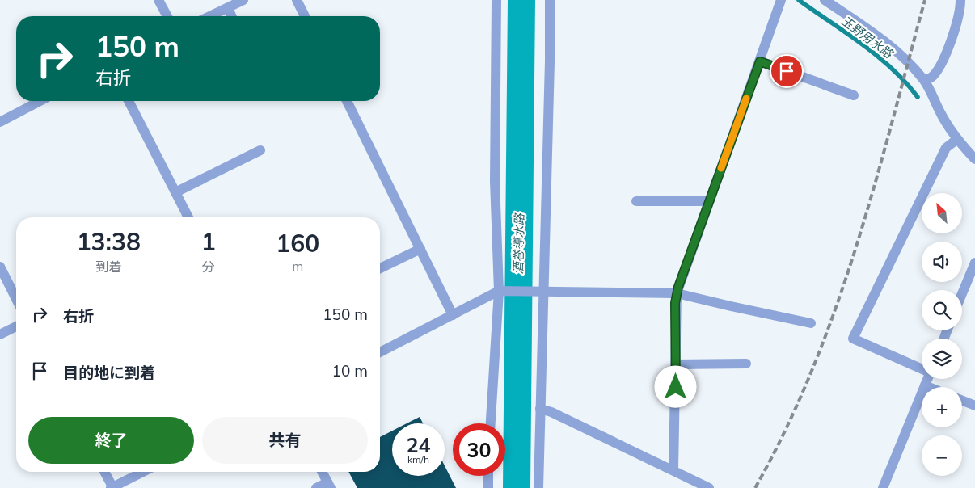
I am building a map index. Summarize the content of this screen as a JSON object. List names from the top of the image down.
{
  "water": ["玉野用水路", "酒巻導水路"],
  "north": "top left",
  "page": {
    "turn": ["150 m", "右折"],
    "map_buttons": ["+", "−"],
    "eta": [
      "13:38",
      "到着",
      "1",
      "分",
      "160",
      "m"
    ],
    "list": [
      {
        "name": "右折",
        "value": "150 m"
      },
      {
        "name": "目的地に到着",
        "value": "10 m"
      }
    ],
    "buttons": ["終了", "共有"],
    "speed": "24 km/h",
    "limit": "30"
  }
}
